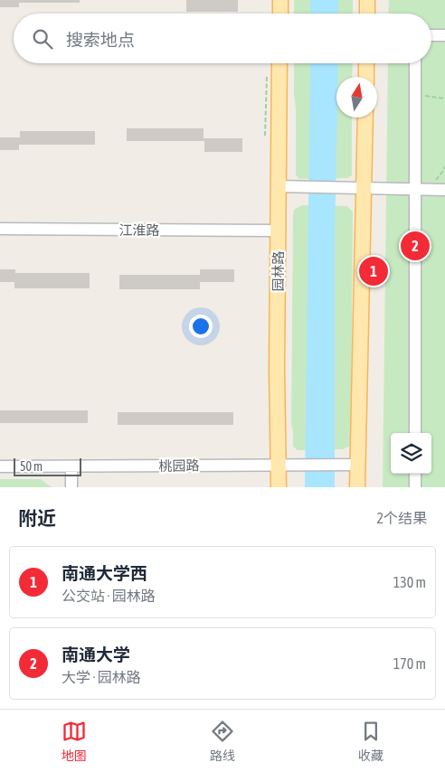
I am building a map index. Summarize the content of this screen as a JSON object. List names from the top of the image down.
{
  "streets": {
    "main road": ["园林路"],
    "street": ["江淮路", "桃园路"]
  },
  "crossings": [
    ["江淮路", "园林路"],
    ["园林路", "桃园路"]
  ],
  "scale_bar": "50 m",
  "north": "top",
  "page": {
    "search": "搜索地点",
    "pins": ["2", "1"],
    "scale": "50 m",
    "heading": ["附近", "2个结果"],
    "list": [
      {
        "mark": "1",
        "name": "南通大学西",
        "note": "公交站 · 园林路",
        "value": "130 m"
      },
      {
        "mark": "2",
        "name": "南通大学",
        "note": "大学 · 园林路",
        "value": "170 m"
      }
    ],
    "nav": ["地图", "路线", "收藏"]
  }
}
